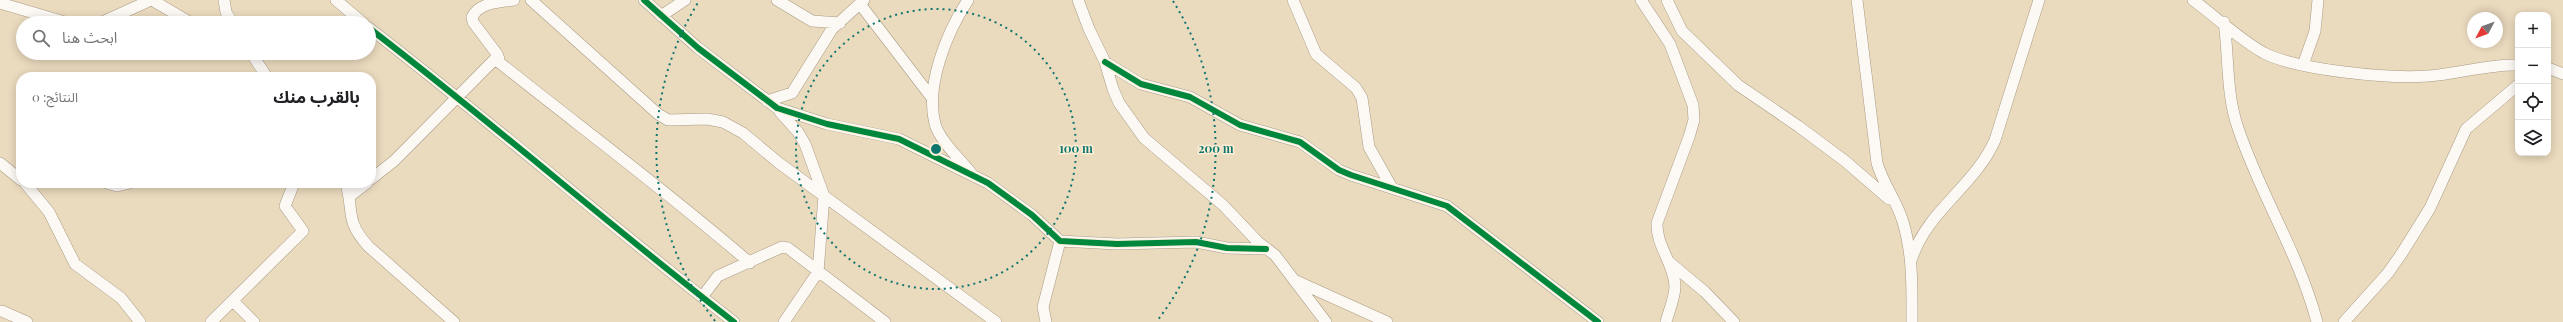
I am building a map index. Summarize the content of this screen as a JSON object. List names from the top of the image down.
{
  "north": "bottom left",
  "page": {
    "map_buttons": ["+", "−"],
    "search": "ابحث هنا",
    "heading": ["بالقرب منك", "النتائج: 0"]
  },
  "rings": ["100 m", "200 m"]
}
